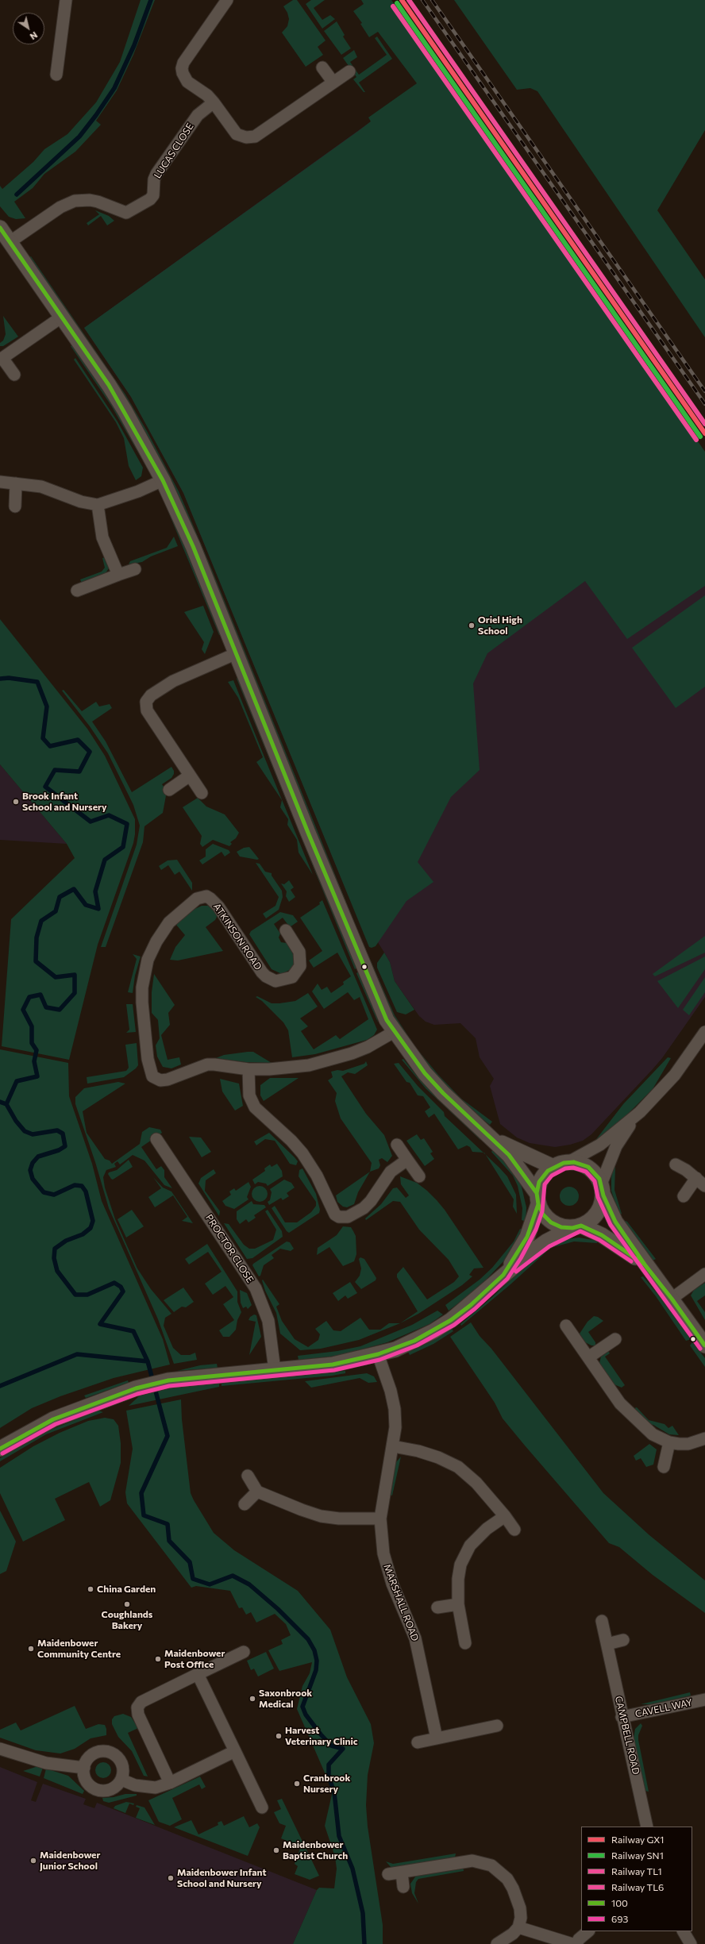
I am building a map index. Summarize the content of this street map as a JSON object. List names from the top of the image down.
{
  "streets": {
    "street": [
      "LUCAS CLOSE",
      "ATKINSON ROAD",
      "PROCTOR CLOSE",
      "MARSHALL ROAD",
      "CAVELL WAY",
      "CAMPBELL ROAD"
    ]
  },
  "crossings": [
    ["CAVELL WAY", "CAMPBELL ROAD"]
  ],
  "places": [
    "Oriel High School",
    "Brook Infant School and Nursery",
    "China Garden",
    "Coughlands Bakery",
    "Maidenbower Community Centre",
    "Maidenbower Post Office",
    "Saxonbrook Medical",
    "Harvest Veterinary Clinic",
    "Cranbrook Nursery",
    "Maidenbower Baptist Church",
    "Maidenbower Junior School",
    "Maidenbower Infant School and Nursery"
  ],
  "lines": [
    "rail line GX1",
    "rail line TL1",
    "rail line SN1",
    "rail line TL6",
    "transit line 100",
    "transit line 693"
  ],
  "legend": [
    "Railway GX1",
    "Railway SN1",
    "Railway TL1",
    "Railway TL6",
    "100",
    "693"
  ],
  "north": "bottom right"
}
